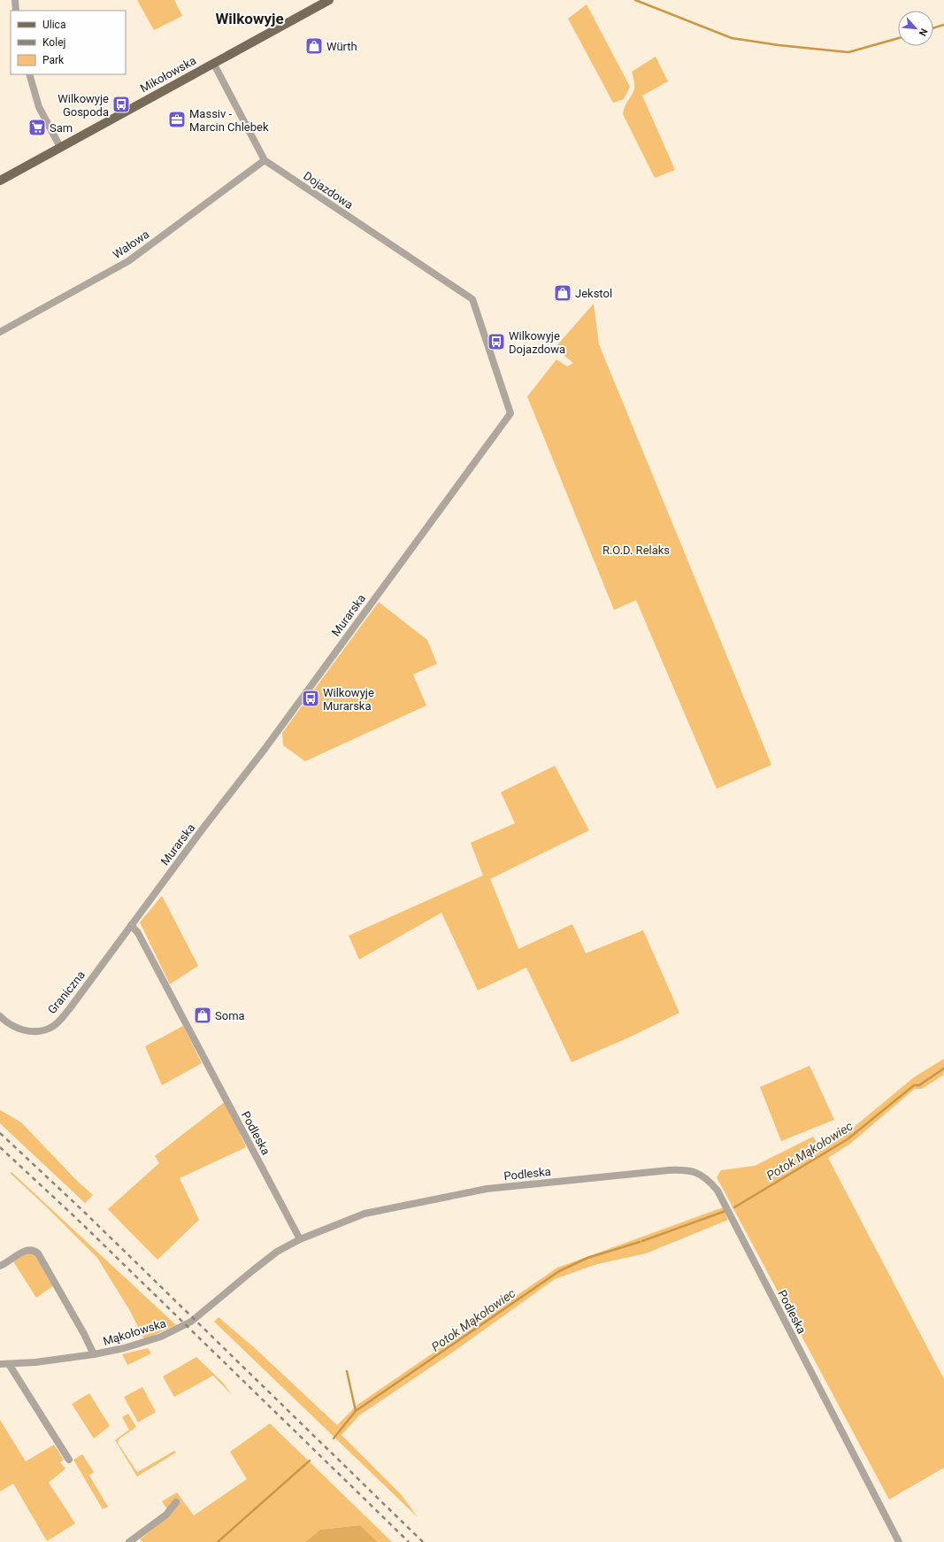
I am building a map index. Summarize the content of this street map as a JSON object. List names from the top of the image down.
{
  "streets": {
    "main road": ["Mikołowska"],
    "street": [
      "Dojazdowa",
      "Wałowa",
      "Murarska",
      "Graniczna",
      "Podleska",
      "Mąkołowska"
    ]
  },
  "crossings": [
    ["Mikołowska", "Dojazdowa"],
    ["Dojazdowa", "Wałowa"],
    ["Dojazdowa", "Murarska"],
    ["Murarska", "Graniczna"],
    ["Murarska", "Podleska"],
    ["Graniczna", "Podleska"],
    ["Podleska", "Mąkołowska"]
  ],
  "districts": ["Wilkowyje"],
  "water": ["Potok Mąkołowiec"],
  "parks": ["R.O.D. Relaks"],
  "places": {
    "shop": ["Würth", "Jekstol", "Soma"],
    "bus stop": ["Wilkowyje Gospoda", "Wilkowyje Dojazdowa", "Wilkowyje Murarska"],
    "office": ["Massiv - Marcin Chlebek"],
    "supermarket": ["Sam"]
  },
  "legend": ["Ulica", "Kolej", "Park"],
  "north": "bottom right"
}
